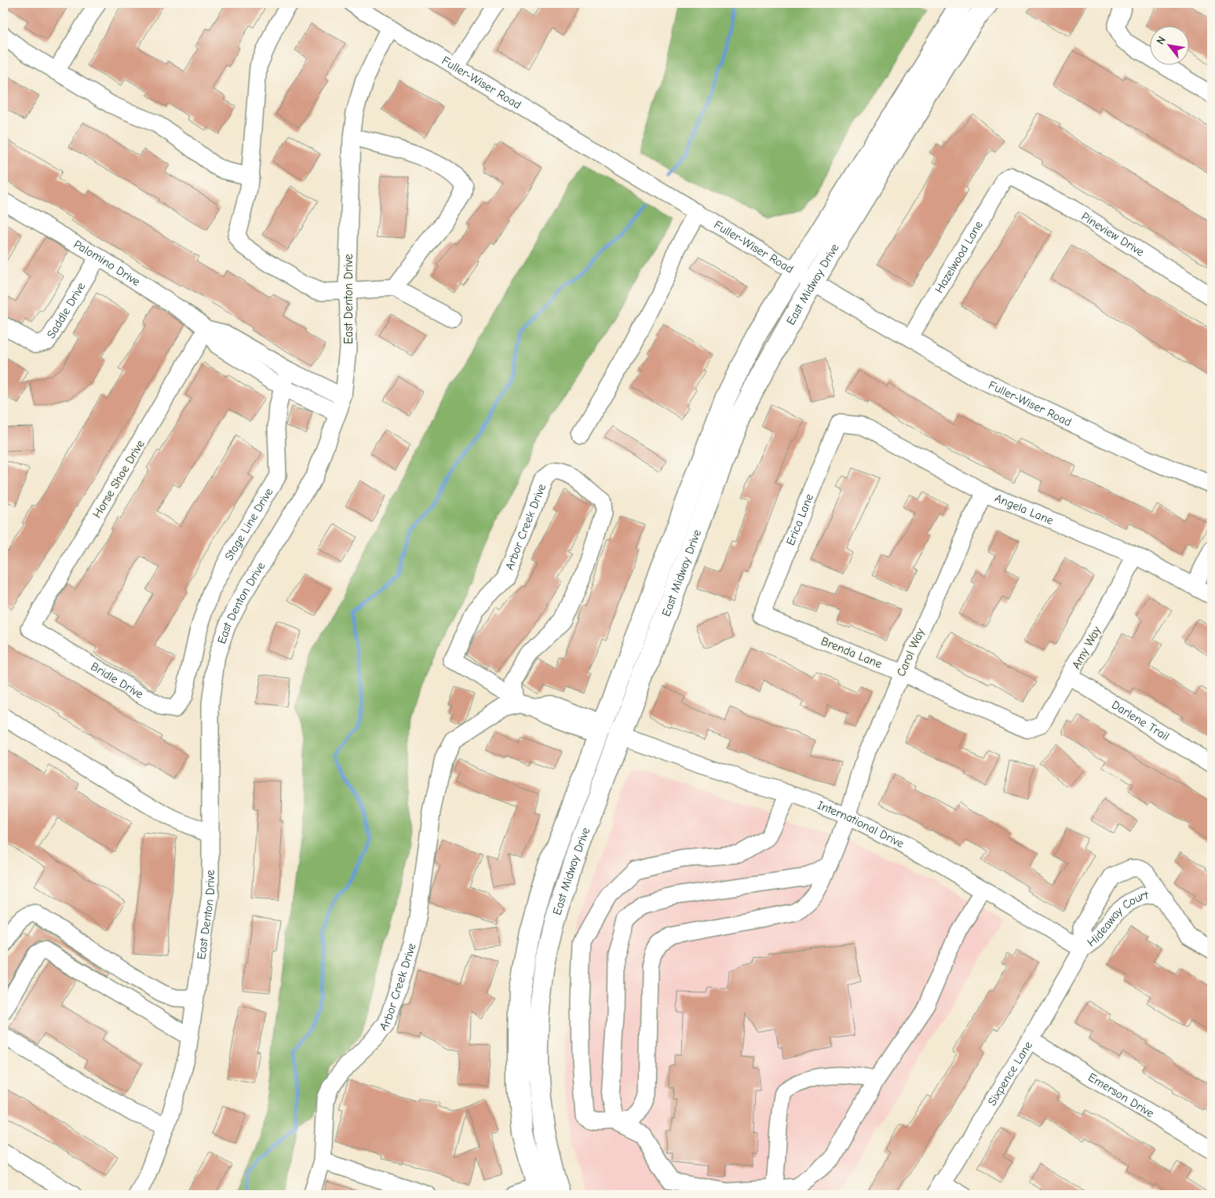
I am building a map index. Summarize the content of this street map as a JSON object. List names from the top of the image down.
{
  "streets": {
    "main road": ["East Midway Drive"],
    "street": [
      "Fuller-Wiser Road",
      "Pineview Drive",
      "Hazelwood Lane",
      "Palomino Drive",
      "East Denton Drive",
      "Saddle Drive",
      "Horse Shoe Drive",
      "Angela Lane",
      "Erica Lane",
      "Stage Line Drive",
      "Arbor Creek Drive",
      "Amy Way",
      "Brenda Lane",
      "Carol Way",
      "Bridle Drive",
      "Darlene Trail",
      "International Drive",
      "Hideaway Court",
      "Sixpence Lane",
      "Emerson Drive"
    ]
  },
  "crossings": [
    ["Fuller-Wiser Road", "Hazelwood Lane"],
    ["Fuller-Wiser Road", "East Midway Drive"],
    ["Fuller-Wiser Road", "East Denton Drive"],
    ["Pineview Drive", "Hazelwood Lane"],
    ["Palomino Drive", "East Denton Drive"],
    ["Palomino Drive", "Saddle Drive"],
    ["Palomino Drive", "Horse Shoe Drive"],
    ["Palomino Drive", "Stage Line Drive"],
    ["East Midway Drive", "International Drive"],
    ["Horse Shoe Drive", "Bridle Drive"],
    ["Angela Lane", "Erica Lane"],
    ["Angela Lane", "Amy Way"],
    ["Angela Lane", "Carol Way"],
    ["Erica Lane", "Brenda Lane"],
    ["Stage Line Drive", "Bridle Drive"],
    ["Amy Way", "Brenda Lane"],
    ["Amy Way", "Darlene Trail"],
    ["Brenda Lane", "Carol Way"],
    ["Carol Way", "International Drive"],
    ["International Drive", "Hideaway Court"],
    ["International Drive", "Sixpence Lane"],
    ["Hideaway Court", "Sixpence Lane"],
    ["Sixpence Lane", "Emerson Drive"]
  ],
  "north": "top left"
}
